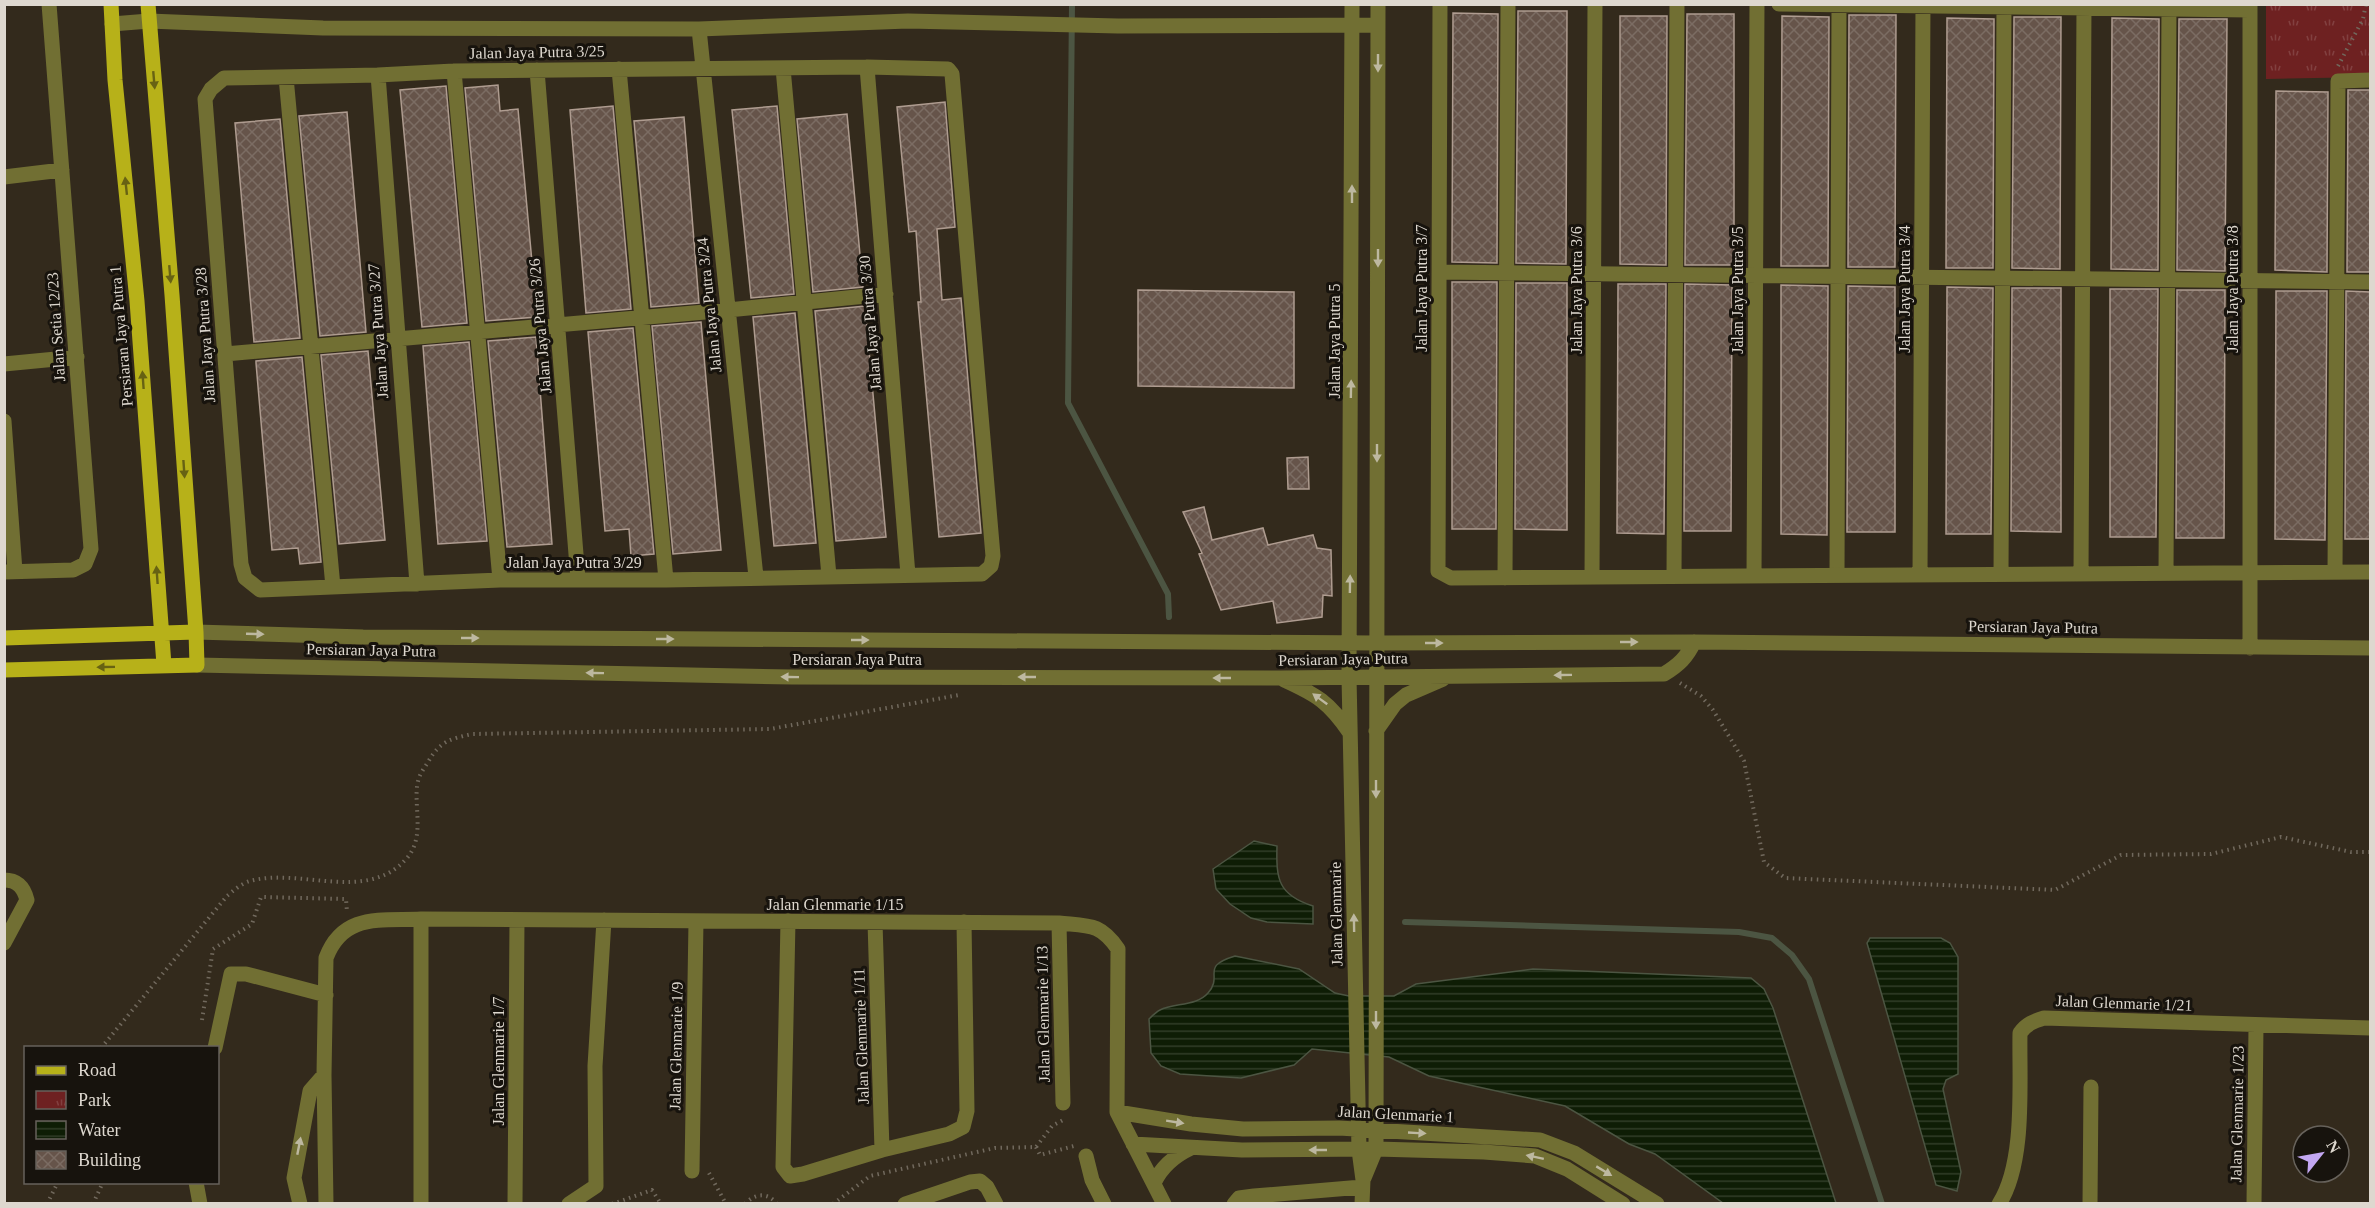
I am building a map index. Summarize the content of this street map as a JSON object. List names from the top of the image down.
{
  "streets": {
    "main road": ["Persiaran Jaya Putra 1", "Persiaran Jaya Putra"],
    "street": [
      "Jalan Jaya Putra 3/25",
      "Jalan Jaya Putra 3/7",
      "Jalan Jaya Putra 3/4",
      "Jalan Jaya Putra 3/8",
      "Jalan Jaya Putra 3/6",
      "Jalan Jaya Putra 3/5",
      "Jalan Jaya Putra 3/24",
      "Jalan Jaya Putra 3/30",
      "Jalan Jaya Putra 3/26",
      "Jalan Setia 12/23",
      "Jalan Jaya Putra 3/27",
      "Jalan Jaya Putra 3/28",
      "Jalan Jaya Putra 5",
      "Jalan Jaya Putra 3/29",
      "Jalan Glenmarie 1/15",
      "Jalan Glenmarie",
      "Jalan Glenmarie 1/21",
      "Jalan Glenmarie 1/13",
      "Jalan Glenmarie 1/11",
      "Jalan Glenmarie 1/9",
      "Jalan Glenmarie 1/7",
      "Jalan Glenmarie 1",
      "Jalan Glenmarie 1/23"
    ]
  },
  "crossings": [
    ["Jalan Jaya Putra 3/25", "Jalan Jaya Putra 3/24"],
    ["Jalan Jaya Putra 3/25", "Jalan Jaya Putra 3/30"],
    ["Jalan Jaya Putra 3/25", "Jalan Jaya Putra 3/26"],
    ["Jalan Jaya Putra 3/25", "Jalan Jaya Putra 3/27"],
    ["Jalan Jaya Putra 3/25", "Jalan Jaya Putra 3/28"],
    ["Jalan Jaya Putra 3/25", "Persiaran Jaya Putra 1"],
    ["Jalan Jaya Putra 3/25", "Jalan Jaya Putra 5"],
    ["Jalan Jaya Putra 3/25", "Jalan Jaya Putra 3/29"],
    ["Jalan Jaya Putra 3/8", "Persiaran Jaya Putra"],
    ["Jalan Jaya Putra 3/24", "Jalan Jaya Putra 3/29"],
    ["Jalan Jaya Putra 3/30", "Jalan Jaya Putra 3/29"],
    ["Jalan Jaya Putra 3/26", "Jalan Jaya Putra 3/29"],
    ["Jalan Jaya Putra 3/27", "Jalan Jaya Putra 3/29"],
    ["Jalan Jaya Putra 3/28", "Jalan Jaya Putra 3/29"],
    ["Persiaran Jaya Putra 1", "Persiaran Jaya Putra"],
    ["Jalan Jaya Putra 5", "Persiaran Jaya Putra"],
    ["Jalan Jaya Putra 5", "Jalan Glenmarie"],
    ["Persiaran Jaya Putra", "Jalan Glenmarie"],
    ["Jalan Glenmarie 1/15", "Jalan Glenmarie 1/13"],
    ["Jalan Glenmarie 1/15", "Jalan Glenmarie 1/11"],
    ["Jalan Glenmarie 1/15", "Jalan Glenmarie 1/9"],
    ["Jalan Glenmarie 1/15", "Jalan Glenmarie 1/7"],
    ["Jalan Glenmarie 1/15", "Jalan Glenmarie 1"],
    ["Jalan Glenmarie", "Jalan Glenmarie 1"],
    ["Jalan Glenmarie 1/21", "Jalan Glenmarie 1/23"]
  ],
  "legend": [
    "Road",
    "Park",
    "Water",
    "Building"
  ],
  "north": "top right"
}
